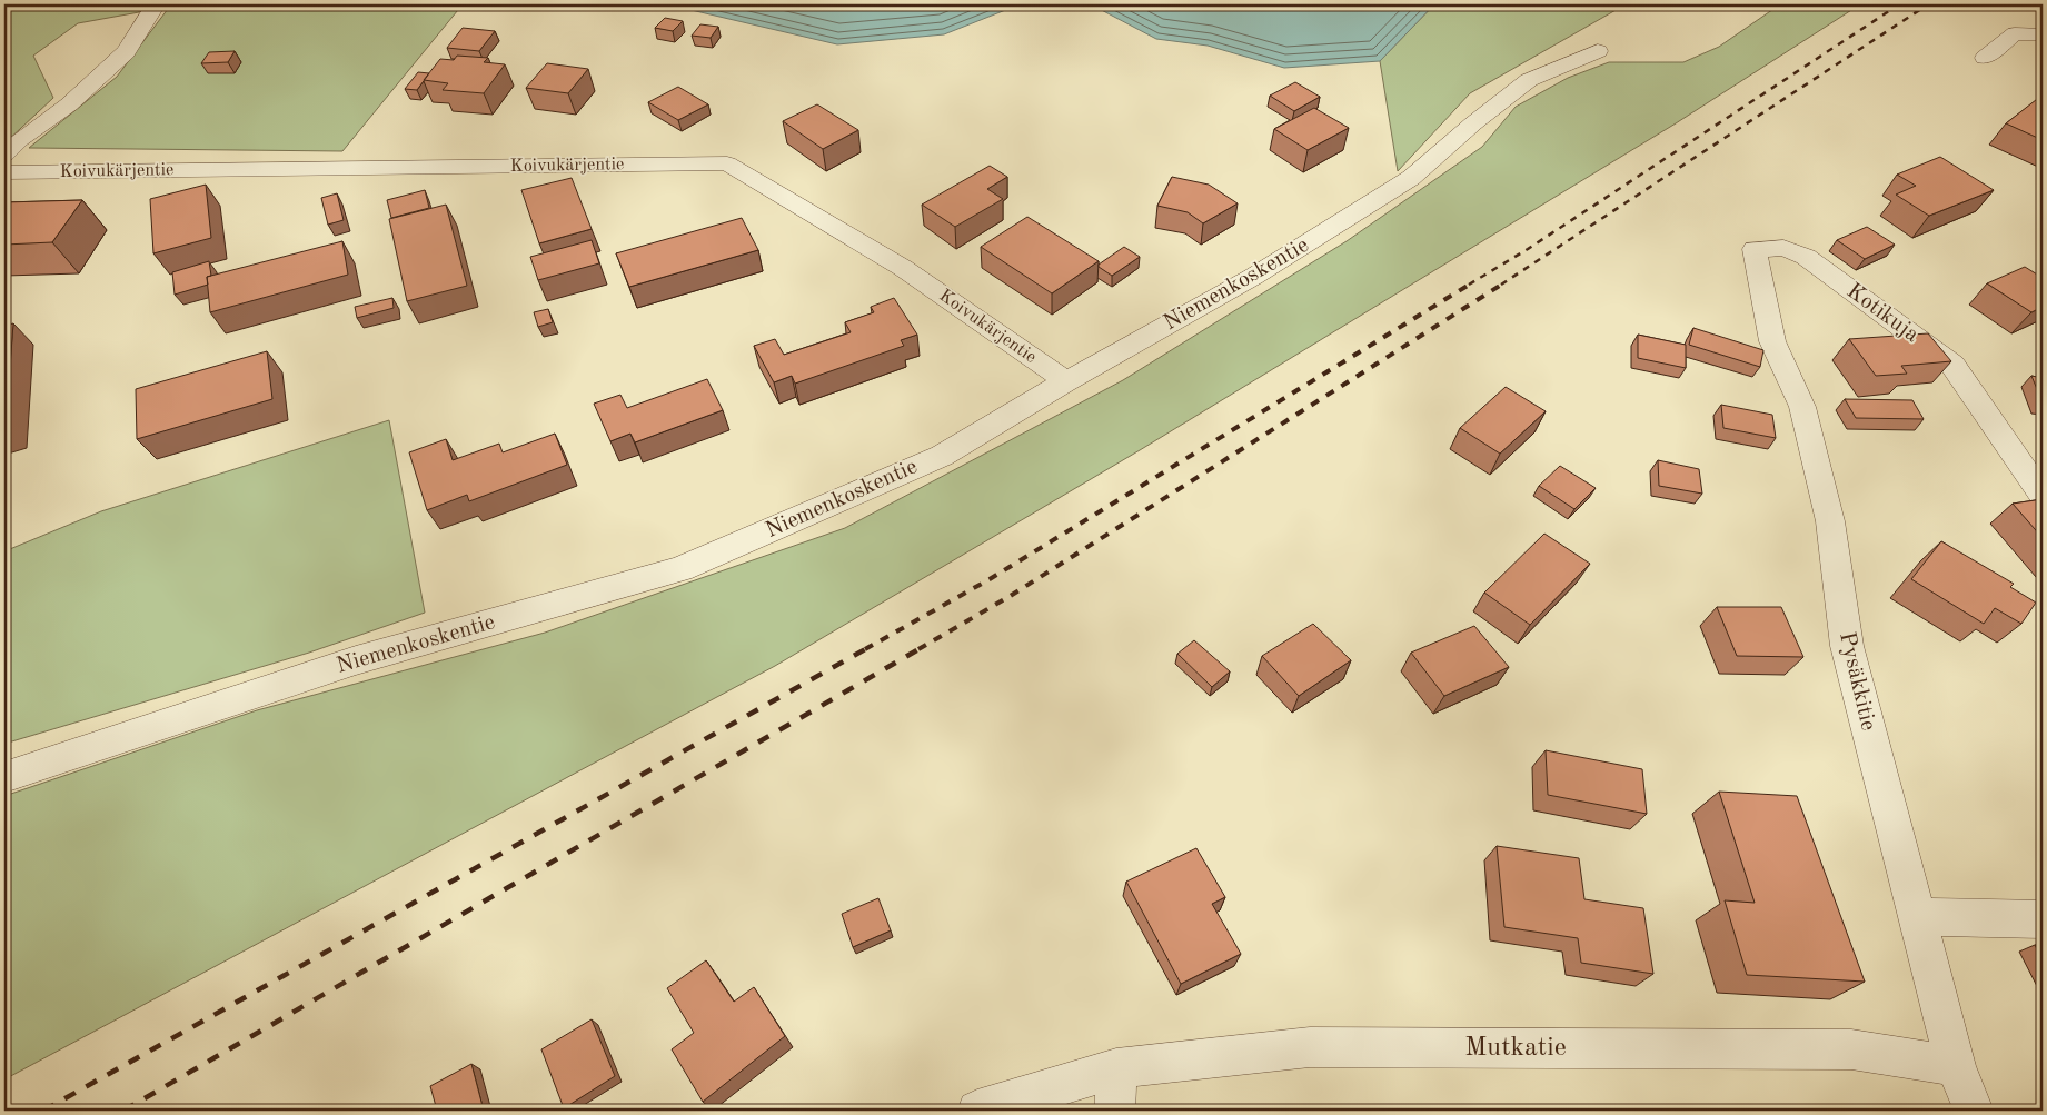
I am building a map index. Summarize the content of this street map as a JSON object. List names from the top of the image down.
{
  "streets": {
    "street": [
      "Koivukärjentie",
      "Niemenkoskentie",
      "Kotikuja",
      "Pysäkkitie",
      "Mutkatie"
    ]
  },
  "crossings": [
    ["Koivukärjentie", "Niemenkoskentie"],
    ["Kotikuja", "Pysäkkitie"],
    ["Pysäkkitie", "Mutkatie"]
  ]
}
